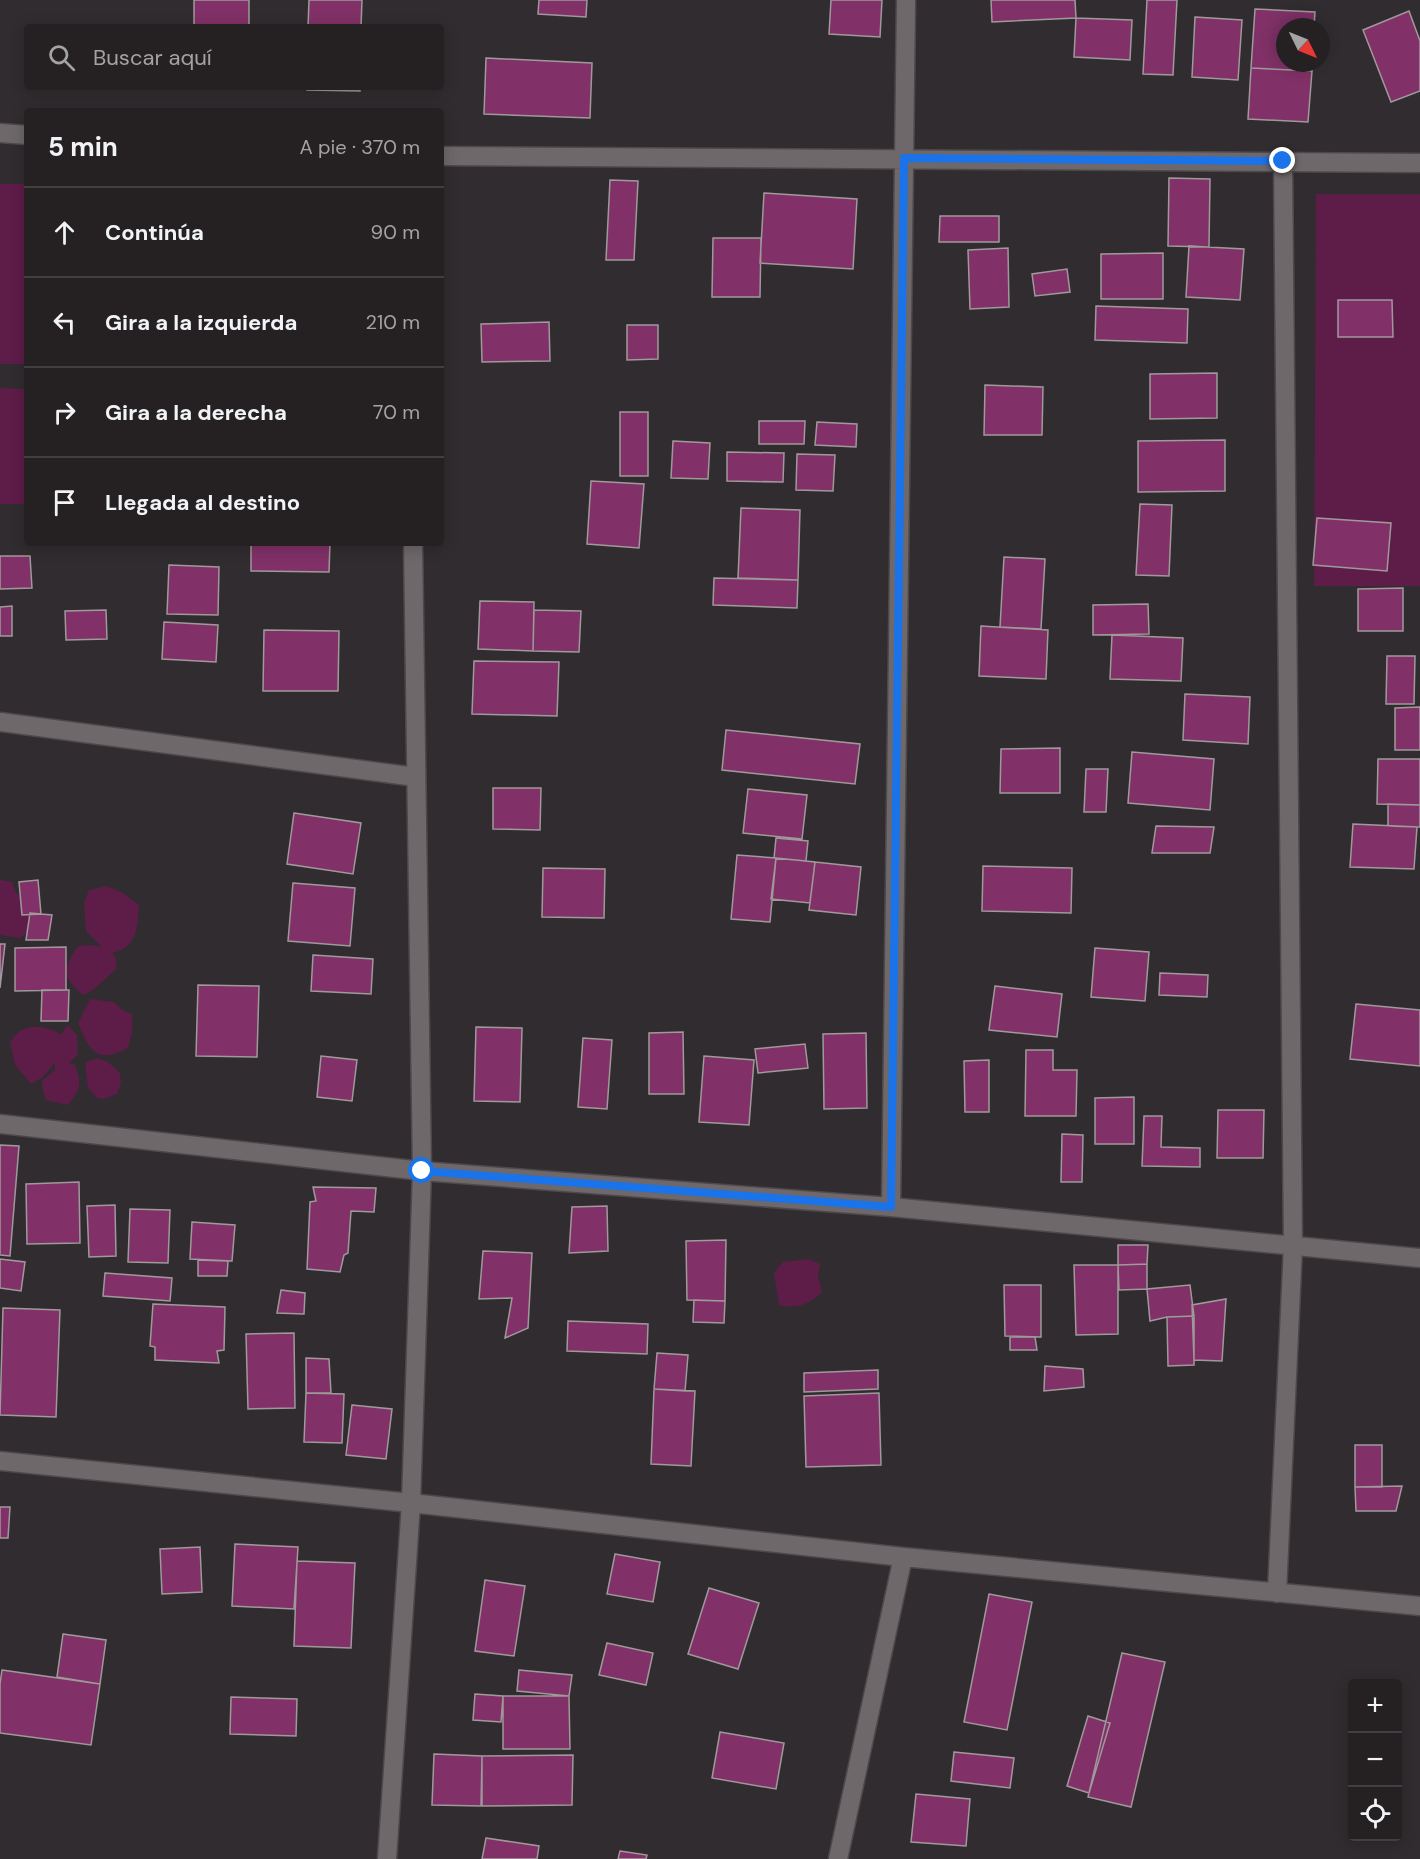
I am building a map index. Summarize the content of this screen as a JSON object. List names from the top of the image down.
{
  "north": "bottom right",
  "page": {
    "search": "Buscar aquí",
    "heading": ["5 min", "A pie · 370 m"],
    "list": [
      ["Continúa", "90 m"],
      ["Gira a la izquierda", "210 m"],
      ["Gira a la derecha", "70 m"],
      "Llegada al destino"
    ],
    "map_buttons": ["+", "−"]
  }
}
